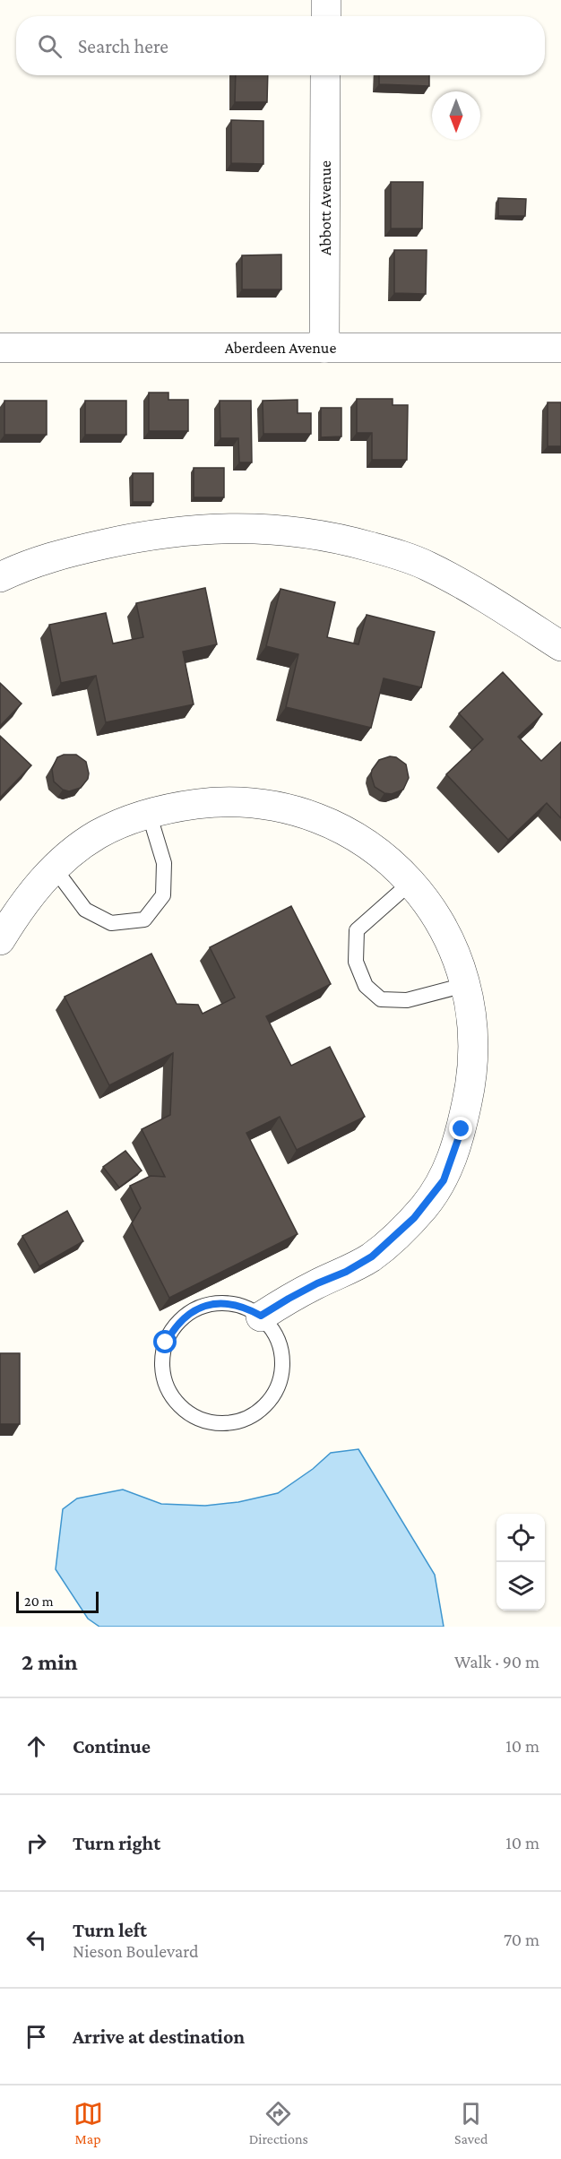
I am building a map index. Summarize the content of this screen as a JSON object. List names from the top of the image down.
{
  "streets": {
    "street": ["Abbott Avenue", "Aberdeen Avenue"]
  },
  "crossings": [
    ["Abbott Avenue", "Aberdeen Avenue"]
  ],
  "scale_bar": "20 m",
  "north": "bottom",
  "page": {
    "search": "Search here",
    "scale": "20 m",
    "heading": ["2 min", "Walk · 90 m"],
    "list": [
      ["Continue", "10 m"],
      ["Turn right", "10 m"],
      ["Turn left", "Nieson Boulevard", "70 m"],
      "Arrive at destination"
    ],
    "nav": ["Map", "Directions", "Saved"]
  }
}
